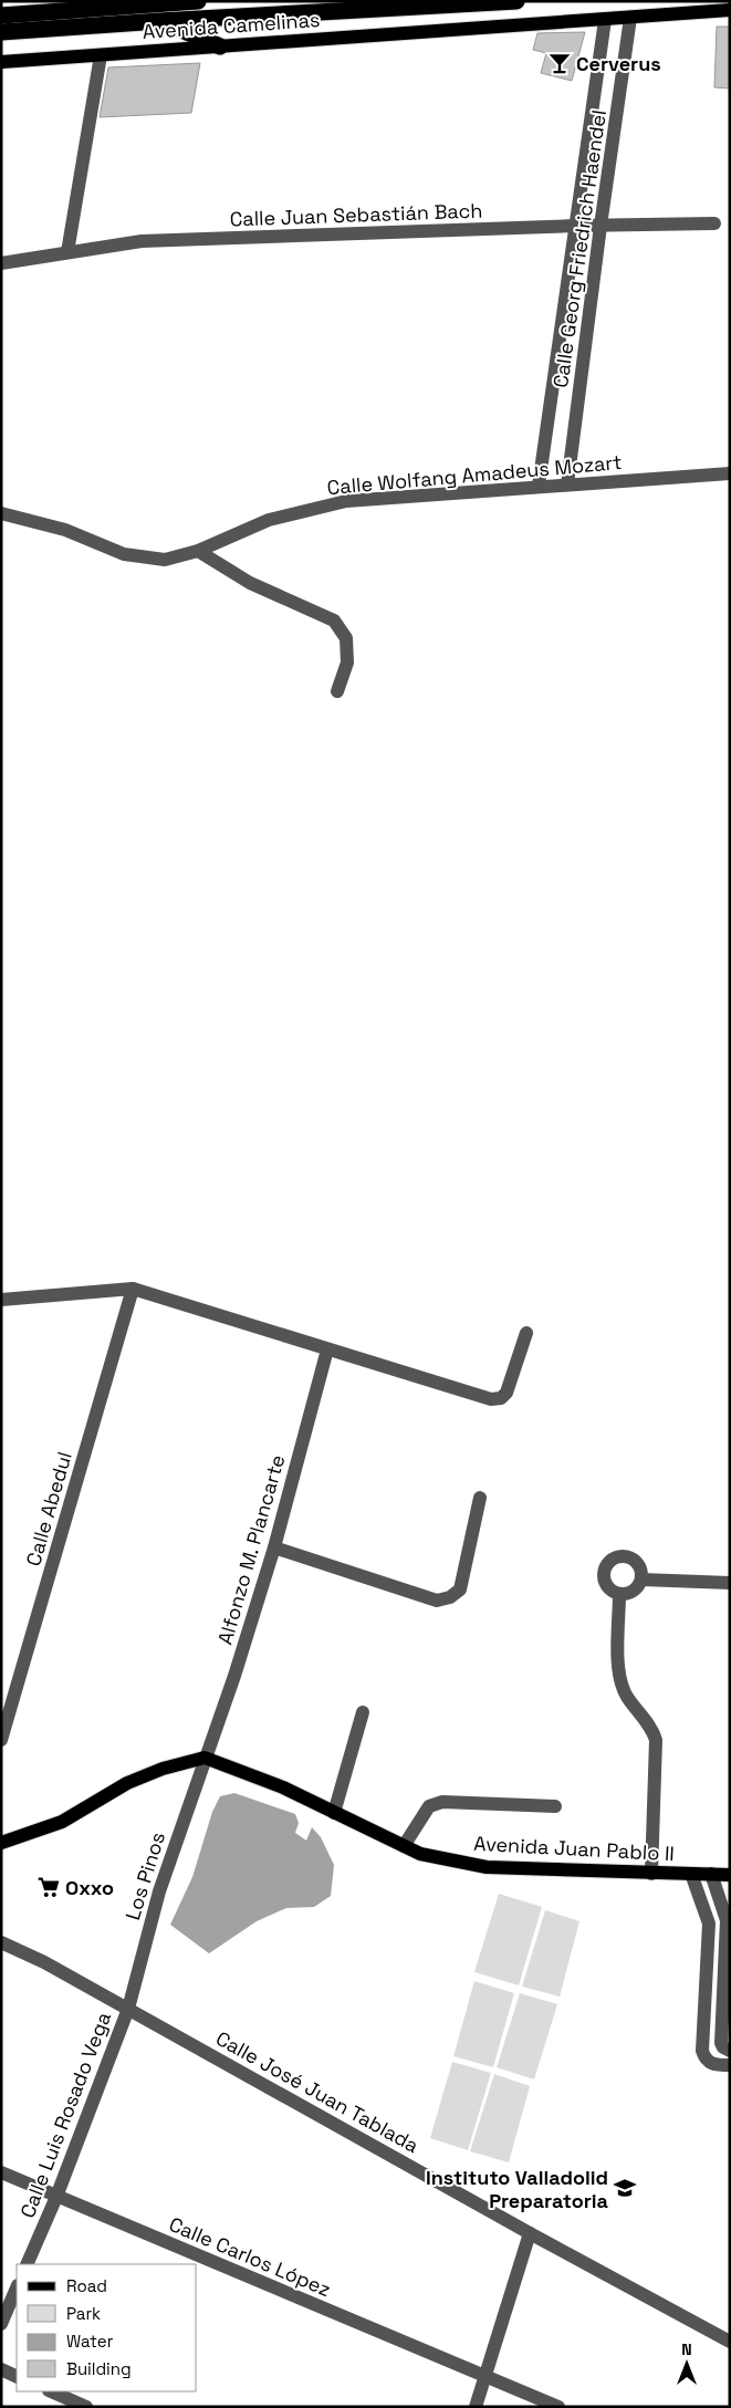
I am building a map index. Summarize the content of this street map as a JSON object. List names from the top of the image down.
{
  "streets": {
    "highway": ["Avenida Camelinas"],
    "main road": ["Avenida Juan Pablo II"],
    "street": [
      "Calle Juan Sebastián Bach",
      "Calle Georg Friedrich Haendel",
      "Calle Wolfang Amadeus Mozart",
      "Calle Abedul",
      "Alfonzo M. Plancarte",
      "Los Pinos",
      "Calle José Juan Tablada",
      "Calle Luis Rosado Vega",
      "Calle Carlos López"
    ]
  },
  "crossings": [
    ["Avenida Camelinas", "Calle Georg Friedrich Haendel"],
    ["Calle Juan Sebastián Bach", "Calle Georg Friedrich Haendel"],
    ["Calle Georg Friedrich Haendel", "Calle Wolfang Amadeus Mozart"],
    ["Alfonzo M. Plancarte", "Avenida Juan Pablo II"],
    ["Alfonzo M. Plancarte", "Los Pinos"],
    ["Avenida Juan Pablo II", "Los Pinos"],
    ["Los Pinos", "Calle José Juan Tablada"],
    ["Los Pinos", "Calle Luis Rosado Vega"],
    ["Calle José Juan Tablada", "Calle Luis Rosado Vega"],
    ["Calle Luis Rosado Vega", "Calle Carlos López"]
  ],
  "places": {
    "bar": ["Cerverus"],
    "supermarket": ["Oxxo"],
    "school or university": ["Instituto Valladolid Preparatoria"]
  },
  "legend": [
    "Road",
    "Park",
    "Water",
    "Building"
  ],
  "north": "top"
}
